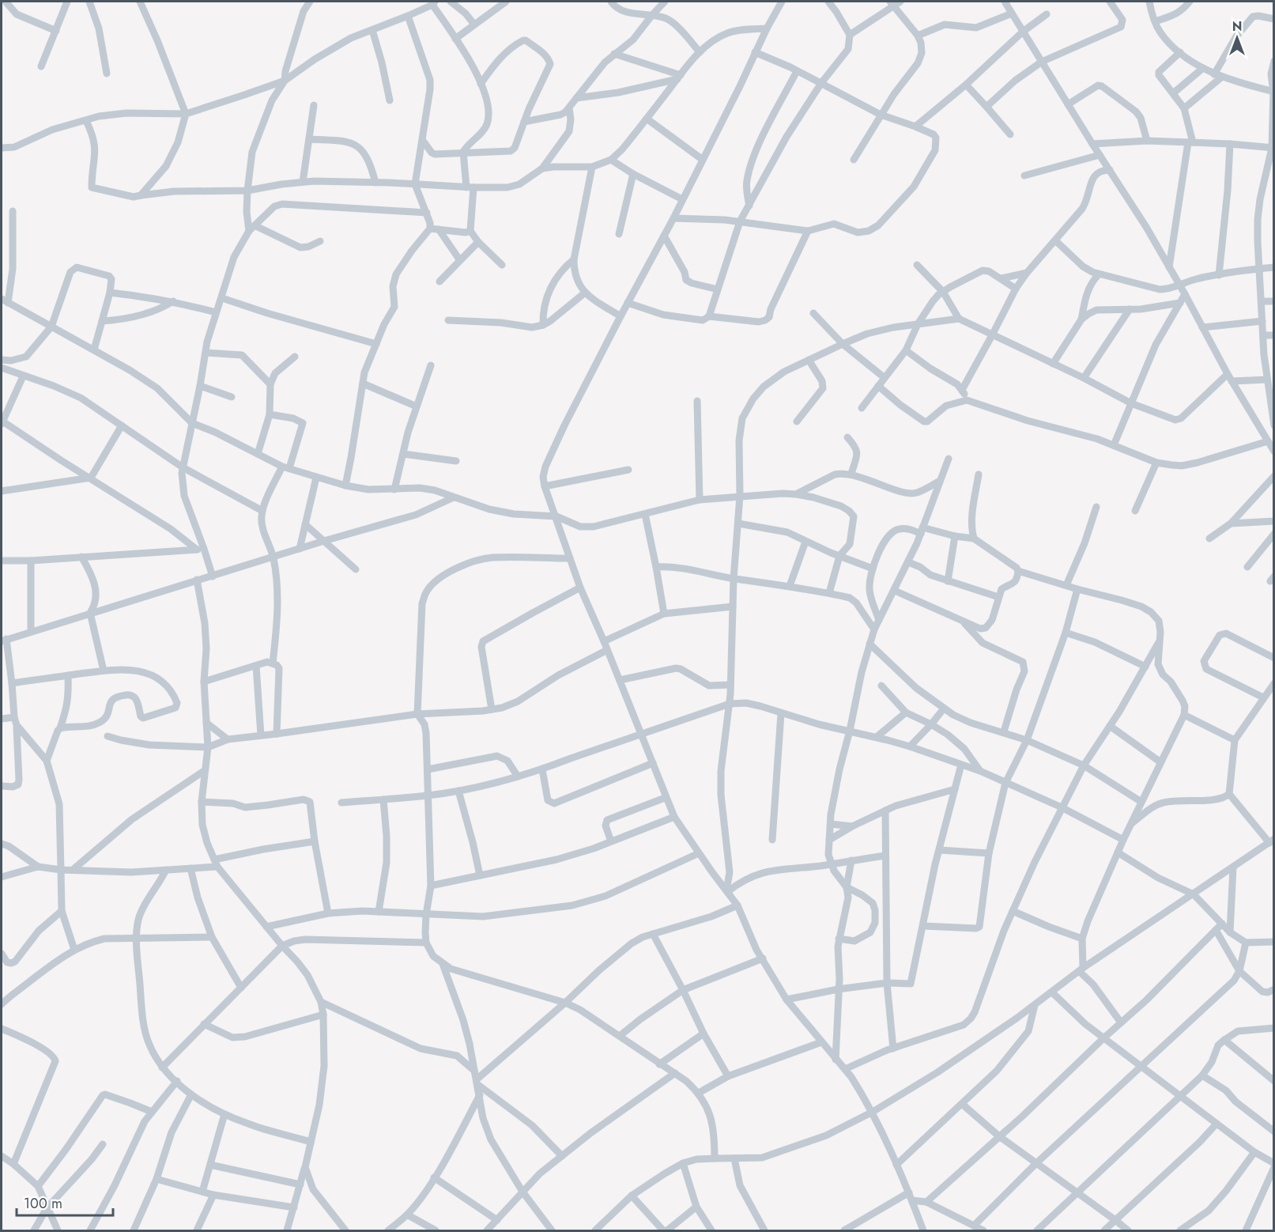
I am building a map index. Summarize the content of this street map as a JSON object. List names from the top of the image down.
{
  "scale_bar": "100 m",
  "north": "top"
}
